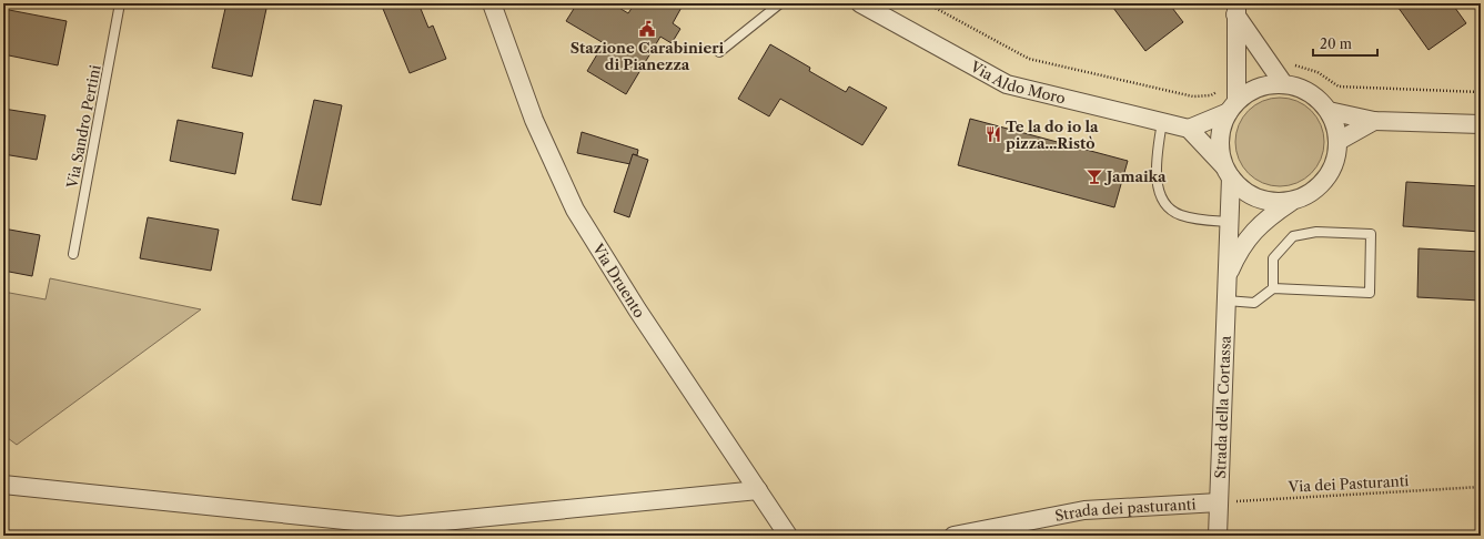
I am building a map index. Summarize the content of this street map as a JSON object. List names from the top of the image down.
{
  "streets": {
    "street": [
      "Via Aldo Moro",
      "Via Druento",
      "Strada della Cortassa",
      "Strada dei pasturanti"
    ],
    "lane": ["Via Sandro Pertini"],
    "path": ["Via dei Pasturanti"]
  },
  "crossings": [
    ["Strada della Cortassa", "Via dei Pasturanti"],
    ["Strada della Cortassa", "Strada dei pasturanti"],
    ["Via dei Pasturanti", "Strada dei pasturanti"]
  ],
  "places": {
    "public building": ["Stazione Carabinieri di Pianezza"],
    "restaurant": ["Te la do io la pizza...Ristò"],
    "bar": ["Jamaika"]
  },
  "scale_bar": "20 m"
}
